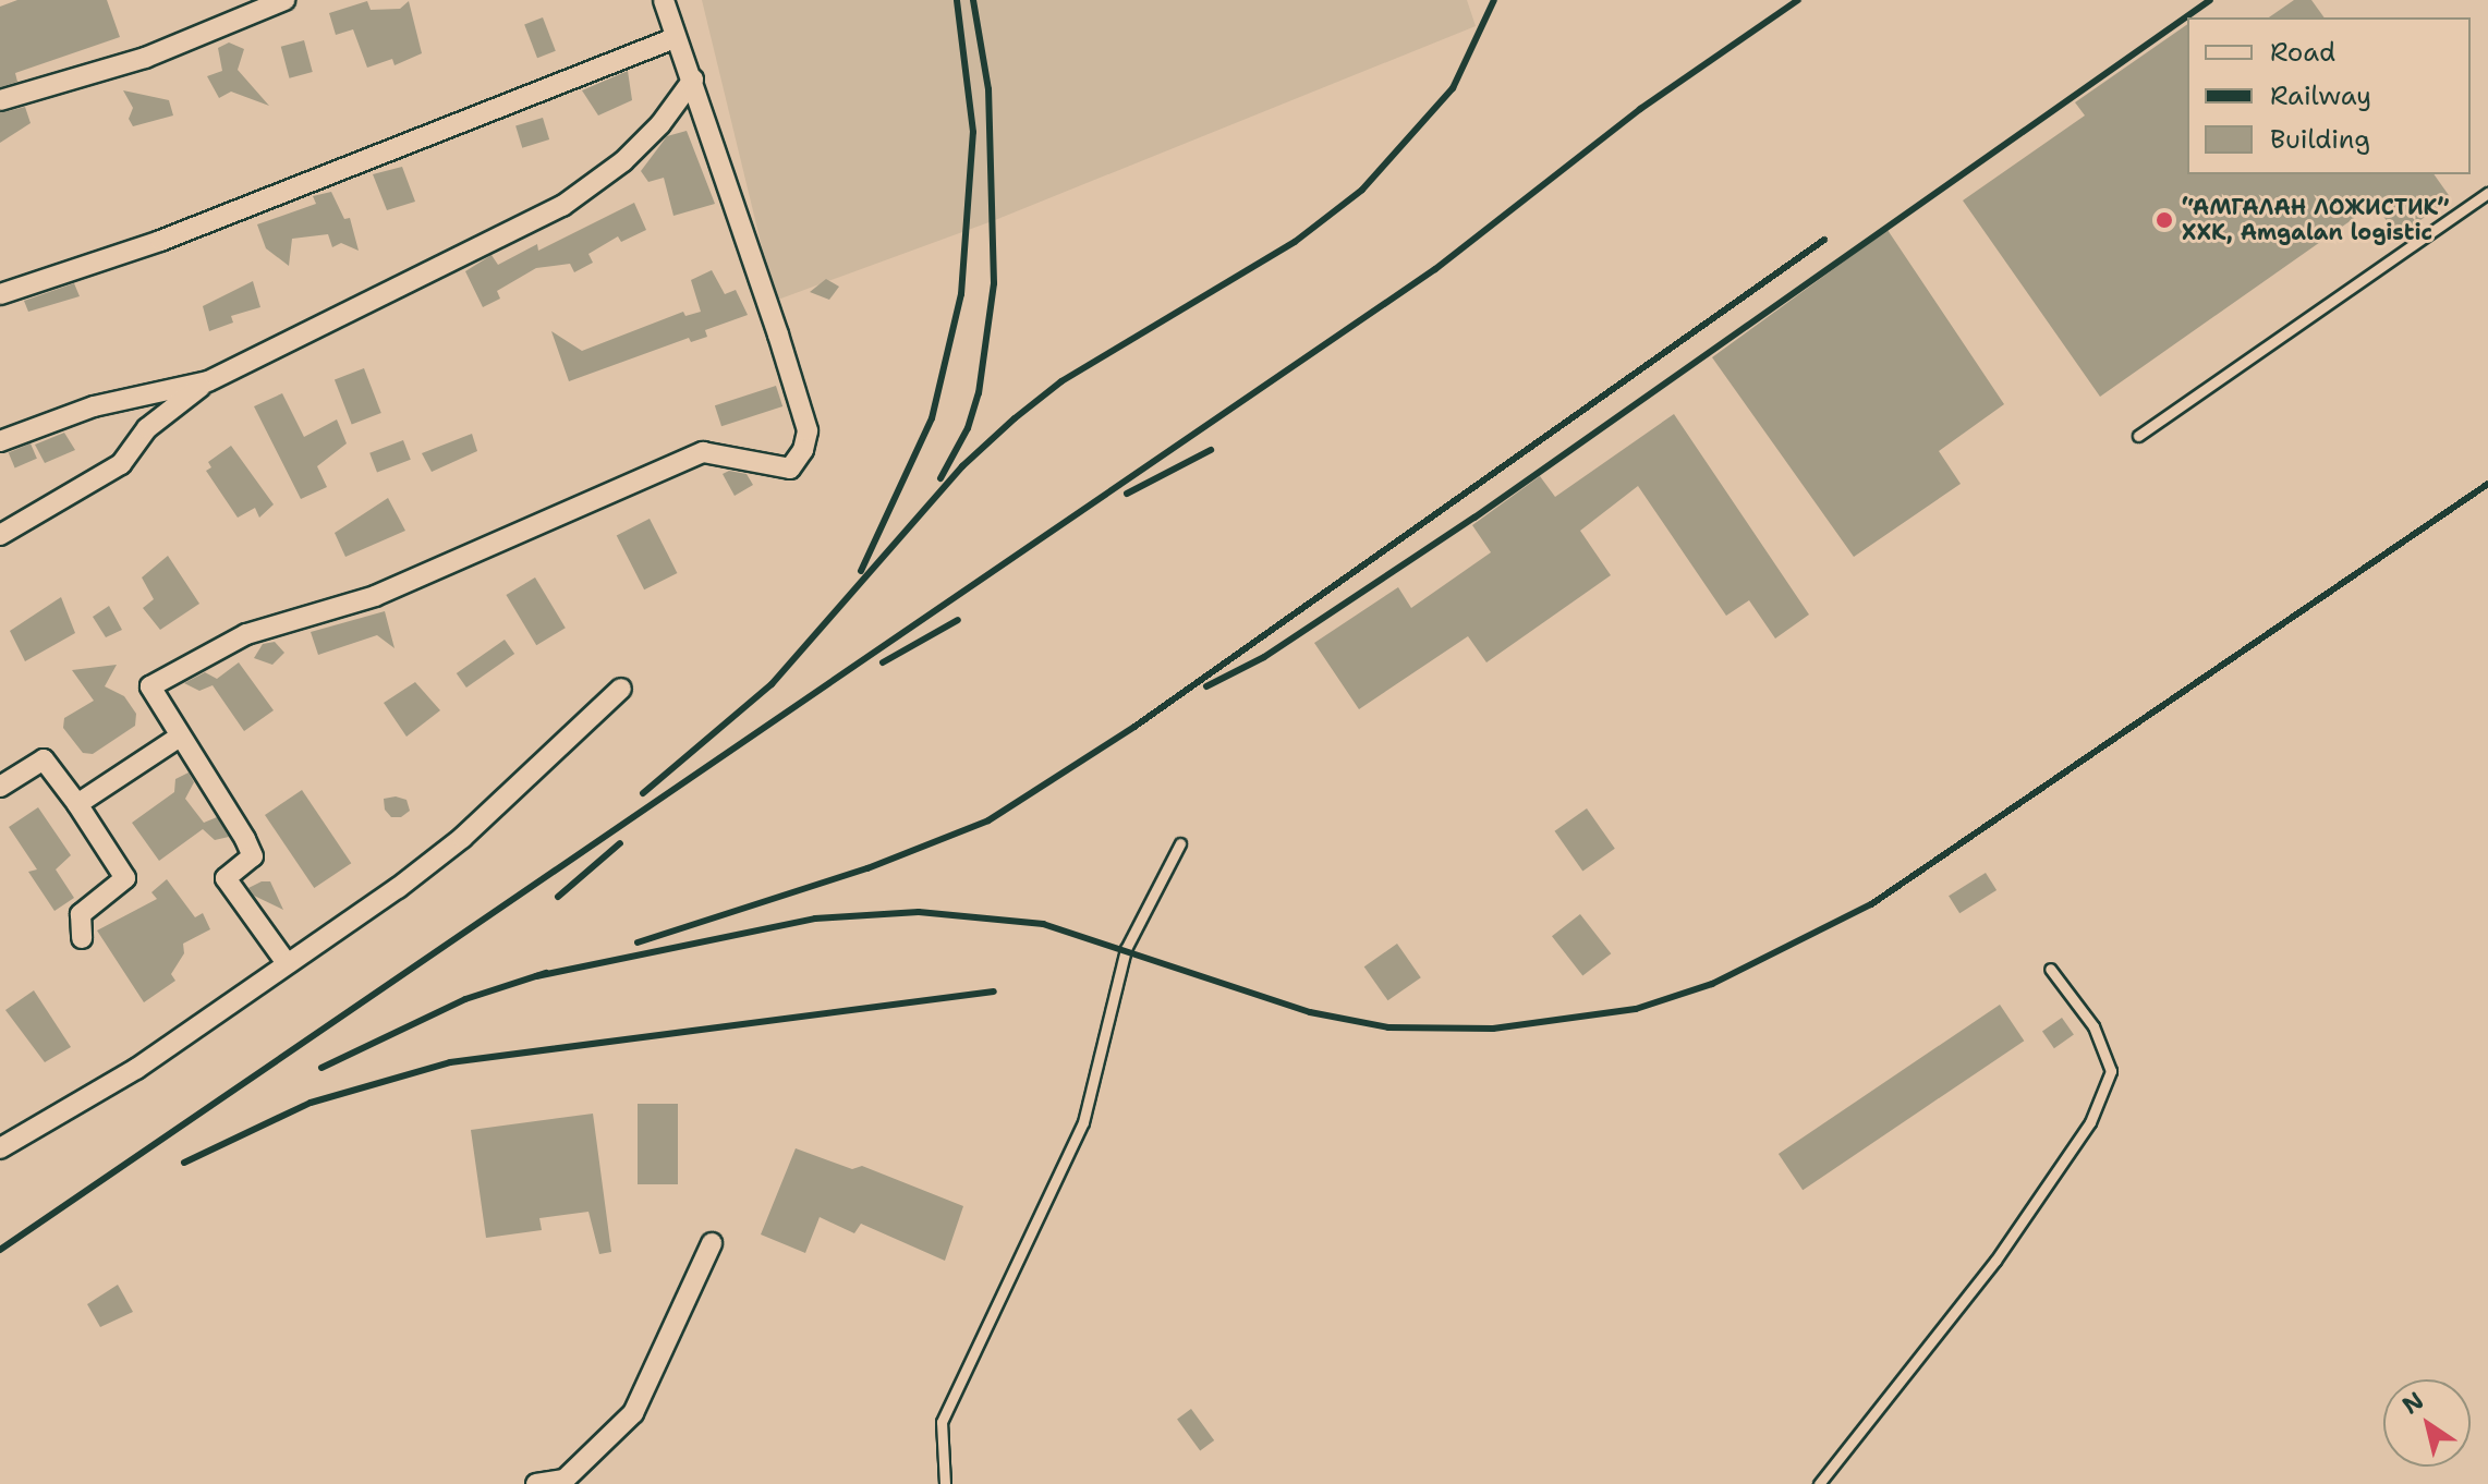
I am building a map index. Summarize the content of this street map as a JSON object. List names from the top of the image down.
{
  "places": ["“АМГАЛАН ЛОЖИСТИК” ХХК, Amgalan logistic"],
  "legend": ["Road", "Railway", "Building"],
  "north": "top left"
}
